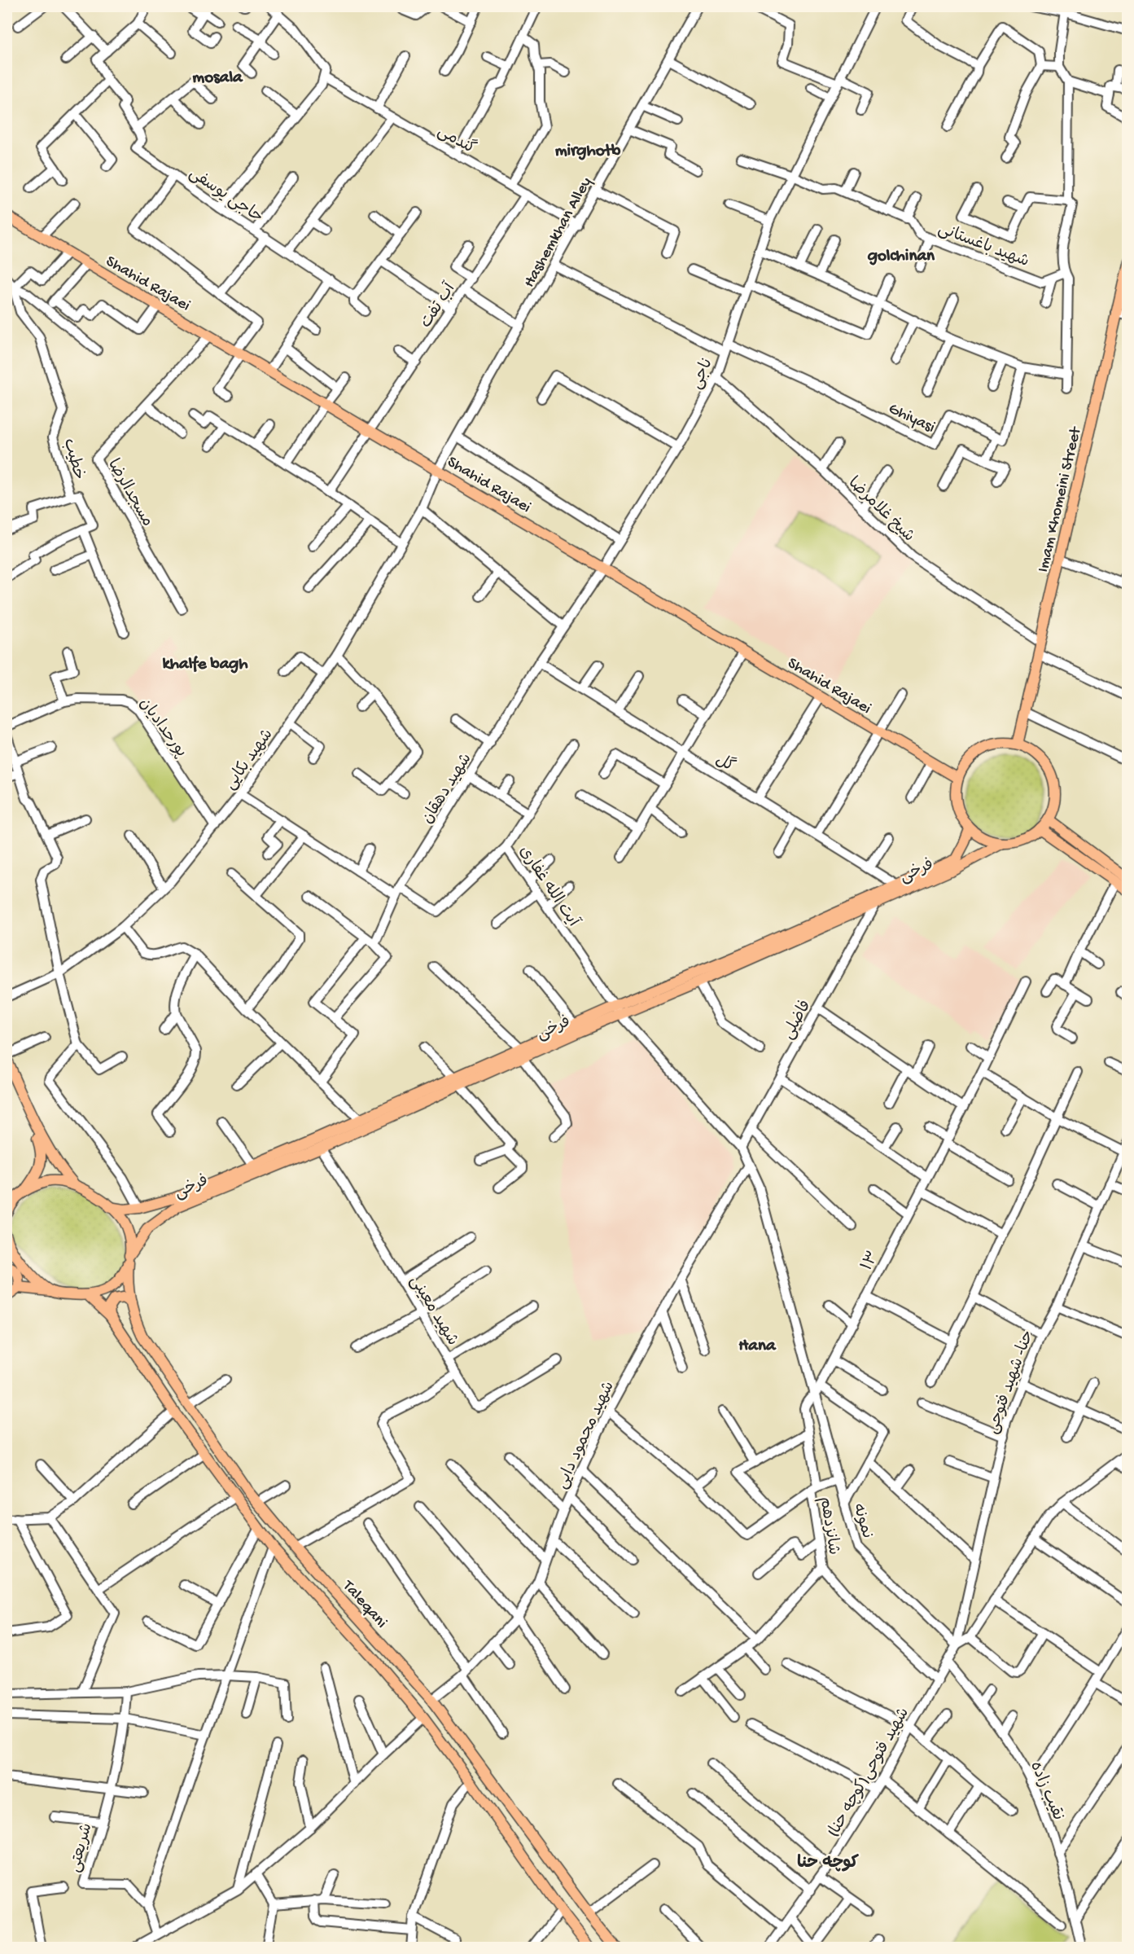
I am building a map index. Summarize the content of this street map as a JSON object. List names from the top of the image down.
{
  "streets": {
    "main road": [
      "Shahid Rajaei",
      "Imam Khomeini Street",
      "فرخی",
      "Taleqani"
    ],
    "street": [
      "گندمی",
      "حاجی یوسفی",
      "Hashemkhan Alley",
      "شهید باغستانی",
      "آب تفت",
      "ناجی",
      "Ghiyasi",
      "خطیب",
      "مسجدالرضا",
      "شیخ غلامرضا",
      "پورحدادیان",
      "شهید بکایی",
      "گل",
      "شهید دهقان",
      "آیت الله غفاری",
      "فاضلی",
      "۱۳",
      "شهید معینی",
      "حنا- شهید فتوحی",
      "شهید محمود دایی",
      "نمونه",
      "شانزدهم",
      "(کوچه حنا)شهید فتوحی",
      "نقیب زاده",
      "شریعتی"
    ]
  },
  "crossings": [
    ["گندمی", "Hashemkhan Alley"],
    ["گندمی", "آب تفت"],
    ["Hashemkhan Alley", "Shahid Rajaei"],
    ["Hashemkhan Alley", "شهید بکایی"],
    ["شهید باغستانی", "ناجی"],
    ["Shahid Rajaei", "آب تفت"],
    ["Shahid Rajaei", "ناجی"],
    ["Shahid Rajaei", "مسجدالرضا"],
    ["Shahid Rajaei", "Imam Khomeini Street"],
    ["Shahid Rajaei", "شهید بکایی"],
    ["Shahid Rajaei", "شهید دهقان"],
    ["Shahid Rajaei", "فرخی"],
    ["ناجی", "Ghiyasi"],
    ["ناجی", "شیخ غلامرضا"],
    ["ناجی", "شهید دهقان"],
    ["Imam Khomeini Street", "شیخ غلامرضا"],
    ["Imam Khomeini Street", "فرخی"],
    ["پورحدادیان", "شهید بکایی"],
    ["گل", "شهید دهقان"],
    ["گل", "فرخی"],
    ["فرخی", "آیت الله غفاری"],
    ["فرخی", "فاضلی"],
    ["فرخی", "شهید معینی"],
    ["فرخی", "Taleqani"],
    ["آیت الله غفاری", "فاضلی"],
    ["آیت الله غفاری", "شهید محمود دایی"],
    ["آیت الله غفاری", "نمونه"],
    ["۱۳", "نمونه"],
    ["۱۳", "شانزدهم"],
    ["حنا- شهید فتوحی", "نمونه"],
    ["حنا- شهید فتوحی", "(کوچه حنا)شهید فتوحی"],
    ["حنا- شهید فتوحی", "نقیب زاده"],
    ["شهید محمود دایی", "نمونه"],
    ["شهید محمود دایی", "Taleqani"],
    ["نمونه", "شانزدهم"],
    ["شانزدهم", "(کوچه حنا)شهید فتوحی"],
    ["(کوچه حنا)شهید فتوحی", "نقیب زاده"]
  ],
  "districts": [
    "mosala",
    "mirghotb",
    "golchinan",
    "khalfe bagh",
    "Hana",
    "کوچه حنا"
  ]
}
